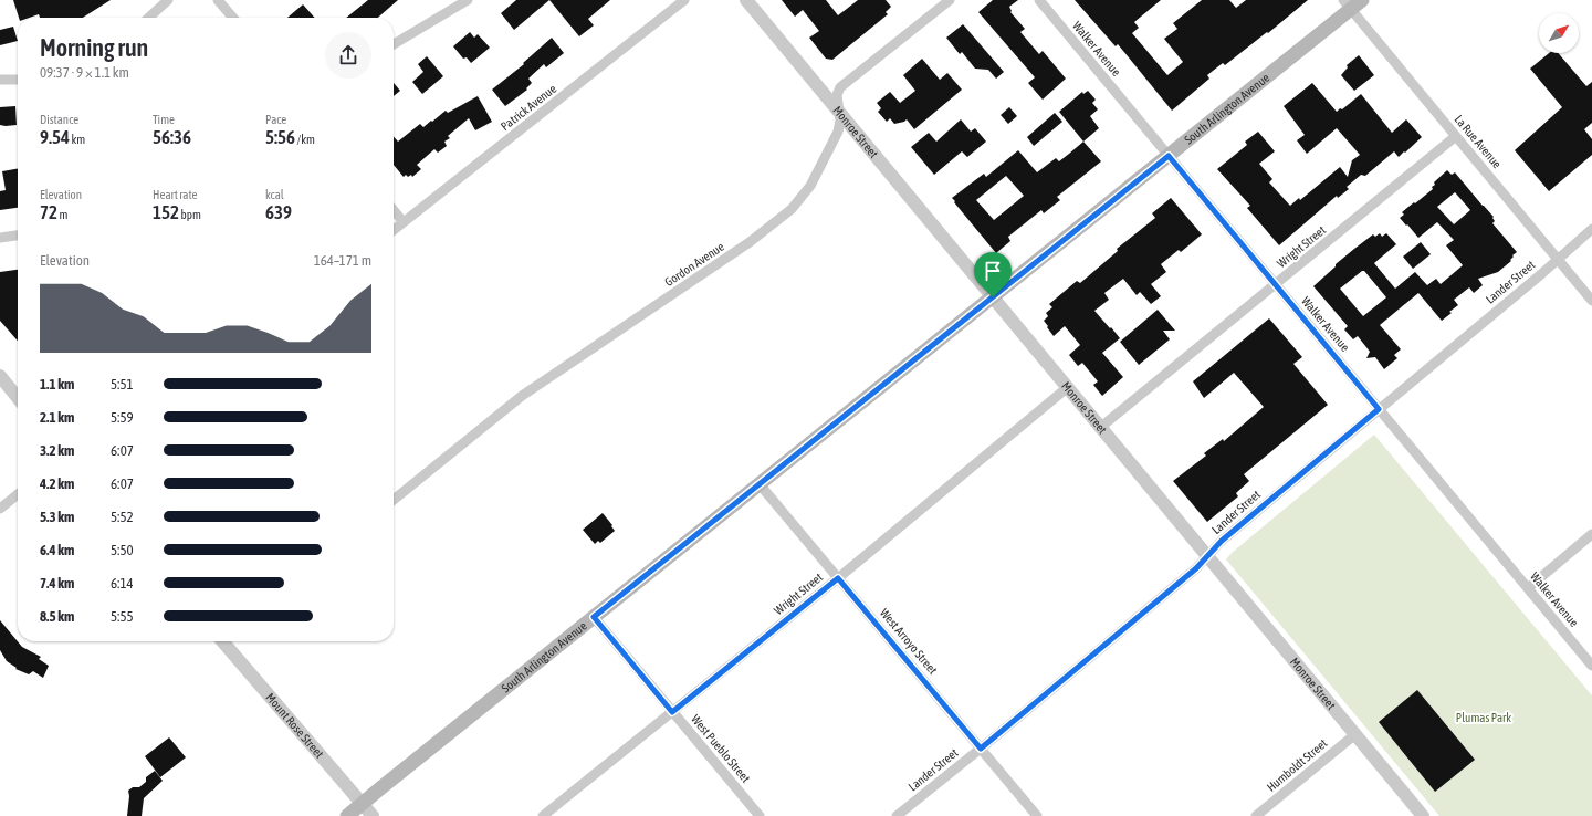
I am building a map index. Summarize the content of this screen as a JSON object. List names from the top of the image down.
{
  "streets": {
    "main road": ["South Arlington Avenue"],
    "street": [
      "Walker Avenue",
      "Patrick Avenue",
      "Monroe Street",
      "La Rue Avenue",
      "Wright Street",
      "Gordon Avenue",
      "Lander Street",
      "West Arroyo Street",
      "Mount Rose Street",
      "West Pueblo Street",
      "Humboldt Street"
    ]
  },
  "crossings": [
    ["Walker Avenue", "South Arlington Avenue"],
    ["Walker Avenue", "Wright Street"],
    ["Walker Avenue", "Lander Street"],
    ["South Arlington Avenue", "Monroe Street"],
    ["South Arlington Avenue", "La Rue Avenue"],
    ["South Arlington Avenue", "West Arroyo Street"],
    ["South Arlington Avenue", "Mount Rose Street"],
    ["South Arlington Avenue", "West Pueblo Street"],
    ["Monroe Street", "Wright Street"],
    ["Monroe Street", "Gordon Avenue"],
    ["Monroe Street", "Lander Street"],
    ["Monroe Street", "Humboldt Street"],
    ["La Rue Avenue", "Wright Street"],
    ["La Rue Avenue", "Lander Street"],
    ["Wright Street", "West Arroyo Street"],
    ["Wright Street", "West Pueblo Street"],
    ["Lander Street", "West Arroyo Street"]
  ],
  "parks": ["Plumas Park"],
  "north": "top right",
  "page": {
    "heading": ["Morning run", "09:37 · 9 × 1.1 km"],
    "stats": [
      ["Distance", "9.54 km"],
      ["Time", "56:36"],
      ["Pace", "5:56 /km"],
      ["Elevation", "72 m"],
      ["Heart rate", "152 bpm"],
      ["kcal", "639"]
    ],
    "chart": ["Elevation", "164–171 m"],
    "list": [
      {
        "name": "1.1 km",
        "note": "5:51"
      },
      {
        "name": "2.1 km",
        "note": "5:59"
      },
      {
        "name": "3.2 km",
        "note": "6:07"
      },
      {
        "name": "4.2 km",
        "note": "6:07"
      },
      {
        "name": "5.3 km",
        "note": "5:52"
      },
      {
        "name": "6.4 km",
        "note": "5:50"
      },
      {
        "name": "7.4 km",
        "note": "6:14"
      },
      {
        "name": "8.5 km",
        "note": "5:55"
      }
    ]
  }
}
